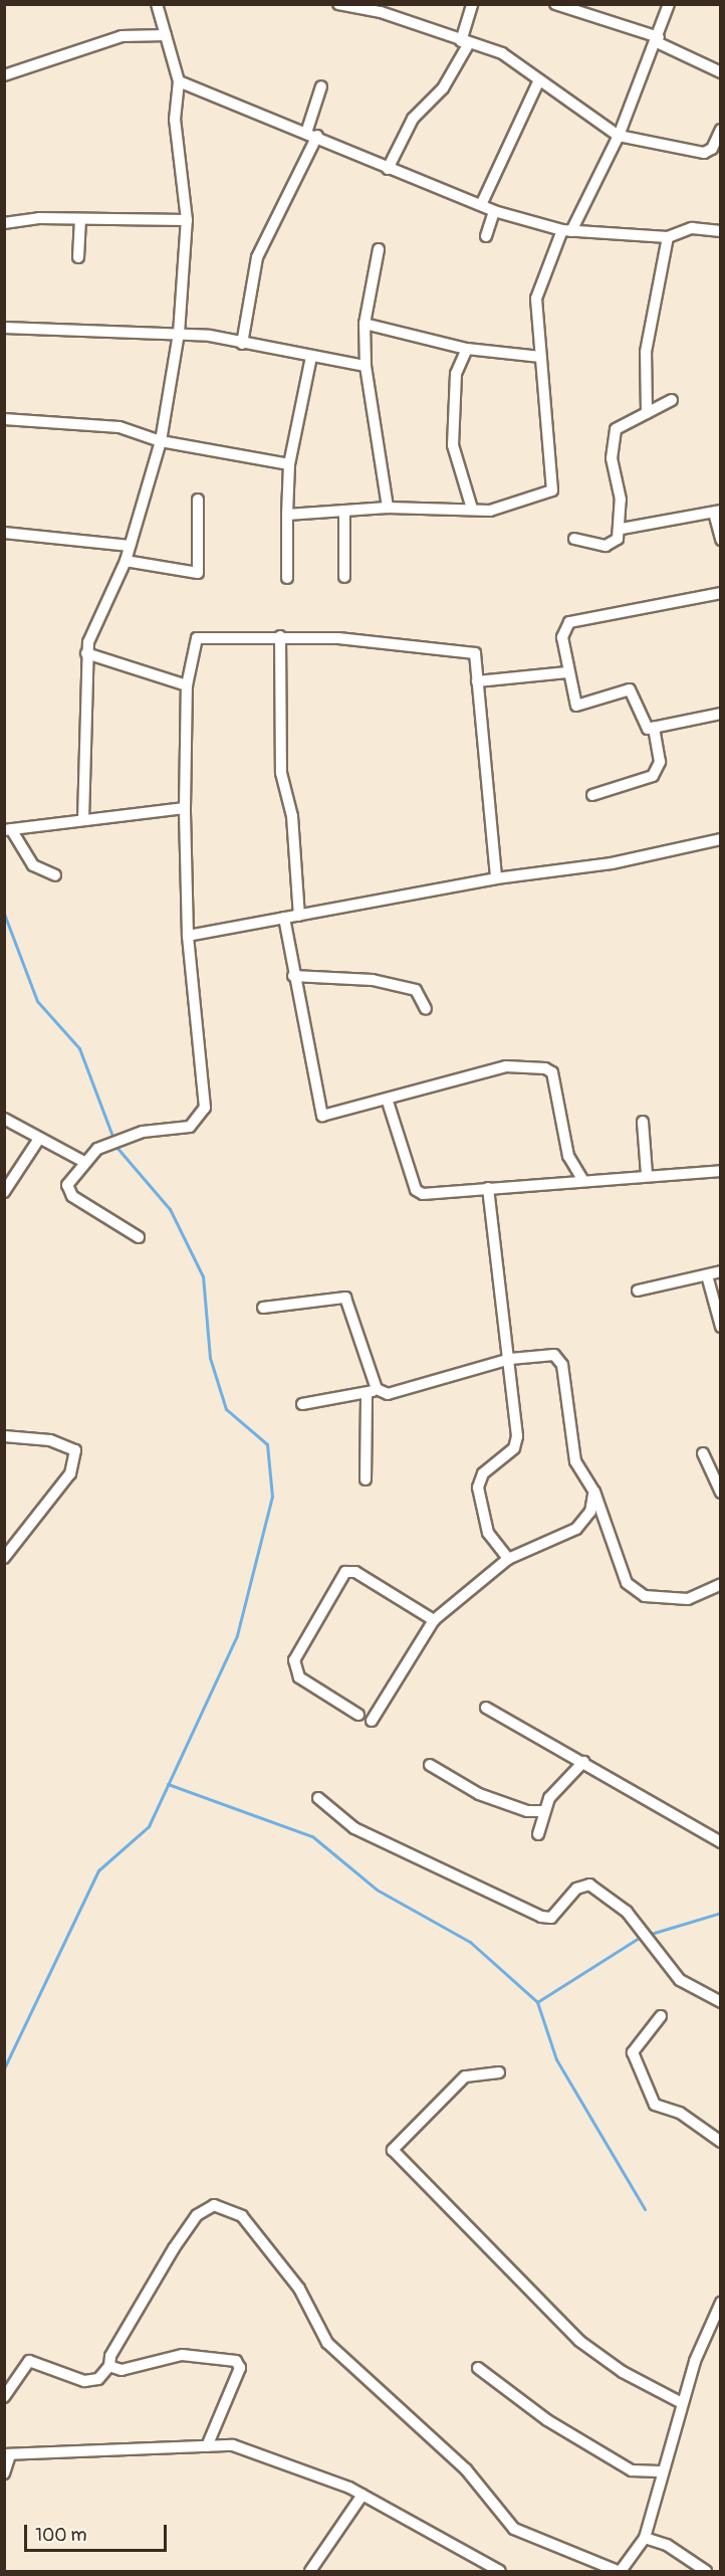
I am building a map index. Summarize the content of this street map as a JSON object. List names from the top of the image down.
{
  "scale_bar": "100 m"
}
